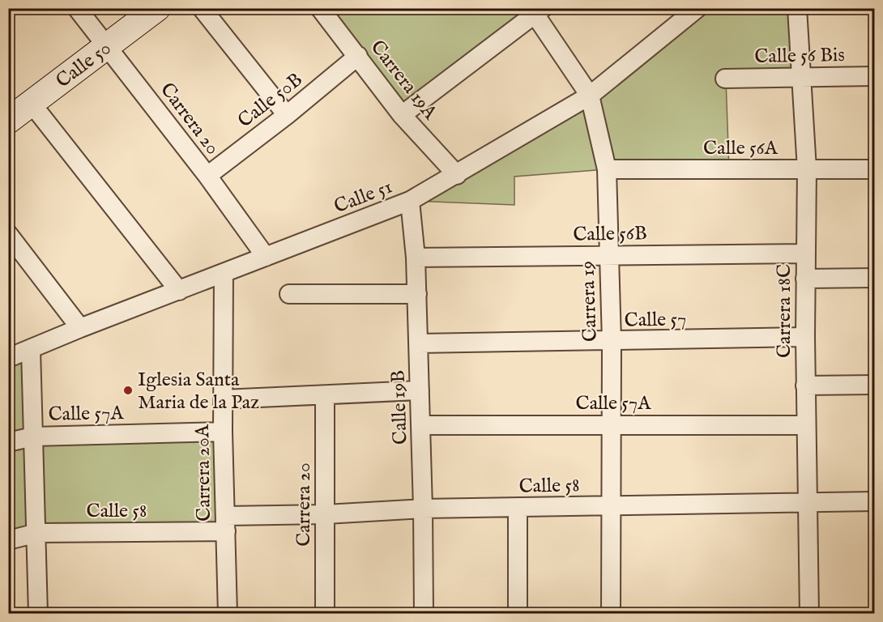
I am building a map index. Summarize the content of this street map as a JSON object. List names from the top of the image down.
{
  "streets": {
    "street": [
      "Calle 56 Bis",
      "Calle 50",
      "Carrera 19A",
      "Calle 50B",
      "Carrera 20",
      "Calle 56A",
      "Calle 51",
      "Calle 56B",
      "Carrera 19",
      "Carrera 18C",
      "Calle 57",
      "Calle 57A",
      "Calle 19B",
      "Carrera 20A",
      "Calle 58"
    ]
  },
  "crossings": [
    ["Calle 56 Bis", "Carrera 18C"],
    ["Calle 50", "Carrera 20"],
    ["Carrera 19A", "Calle 50B"],
    ["Carrera 19A", "Calle 51"],
    ["Calle 50B", "Carrera 20"],
    ["Carrera 20", "Calle 51"],
    ["Carrera 20", "Calle 58"],
    ["Calle 56A", "Carrera 19"],
    ["Calle 56A", "Carrera 18C"],
    ["Calle 51", "Carrera 19"],
    ["Calle 51", "Calle 19B"],
    ["Calle 51", "Carrera 20A"],
    ["Calle 56B", "Carrera 19"],
    ["Calle 56B", "Carrera 18C"],
    ["Calle 56B", "Calle 19B"],
    ["Carrera 19", "Calle 57"],
    ["Carrera 19", "Calle 57A"],
    ["Carrera 19", "Calle 58"],
    ["Carrera 18C", "Calle 57"],
    ["Carrera 18C", "Calle 57A"],
    ["Carrera 18C", "Calle 58"],
    ["Calle 57", "Calle 19B"],
    ["Calle 57A", "Calle 19B"],
    ["Calle 57A", "Carrera 20A"],
    ["Calle 19B", "Calle 58"],
    ["Carrera 20A", "Calle 58"]
  ],
  "places": ["Iglesia Santa Maria de la Paz"]
}
